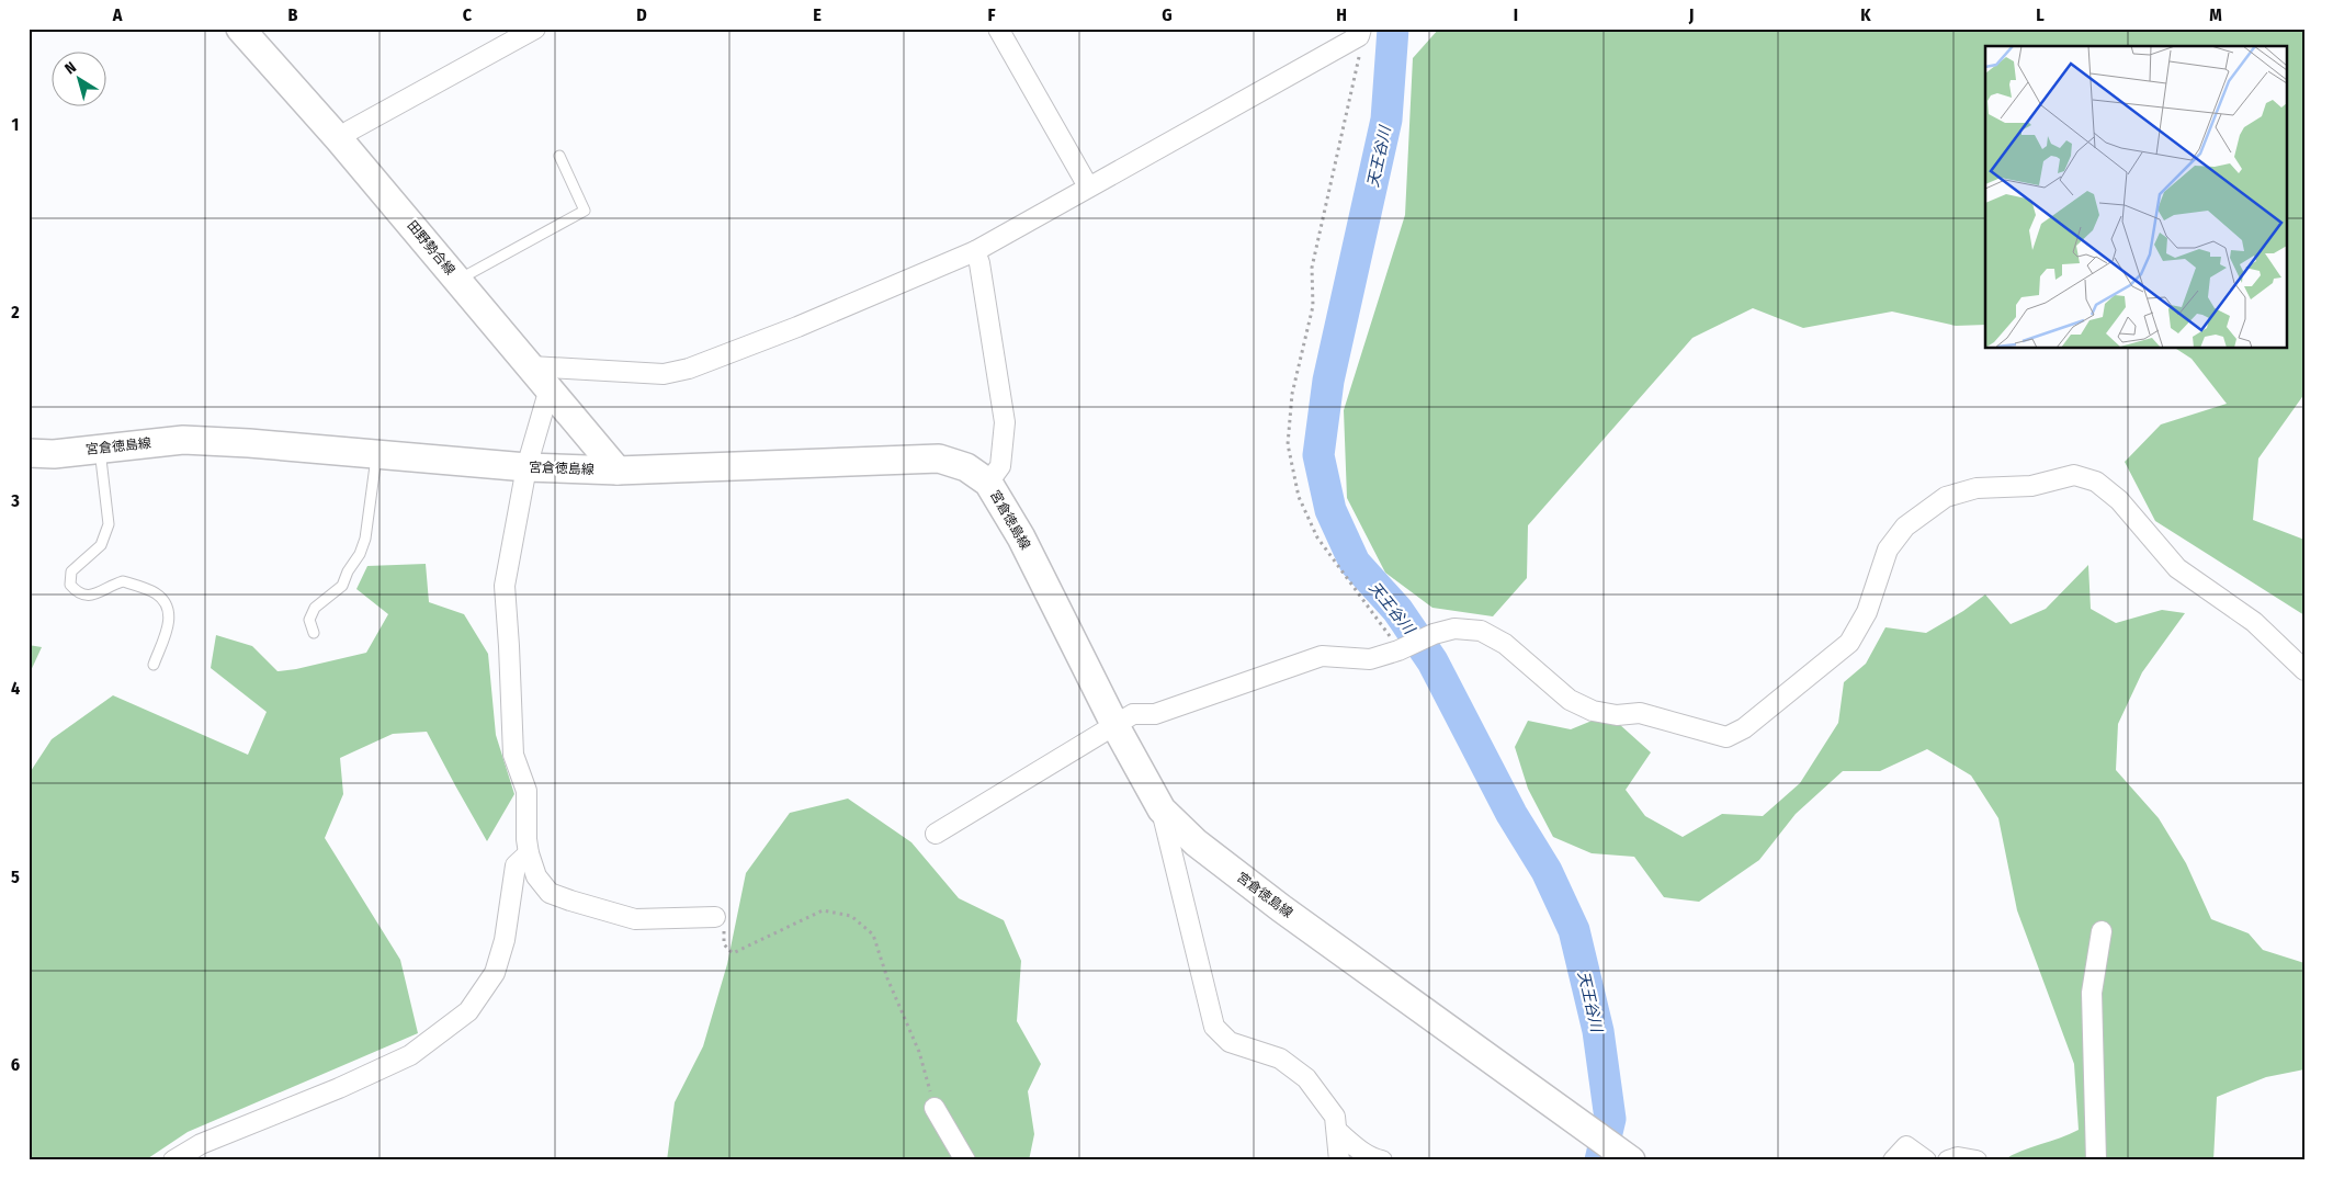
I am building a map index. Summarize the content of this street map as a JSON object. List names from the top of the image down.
{
  "streets": {
    "main road": ["田野勢合線", "宮倉徳島線"]
  },
  "crossings": [
    ["田野勢合線", "宮倉徳島線"]
  ],
  "water": ["天王谷川"],
  "north": "top left",
  "grid": {
    "columns": [
      "A",
      "B",
      "C",
      "D",
      "E",
      "F",
      "G",
      "H",
      "I",
      "J",
      "K",
      "L",
      "M"
    ],
    "rows": [
      "1",
      "2",
      "3",
      "4",
      "5",
      "6"
    ]
  }
}
